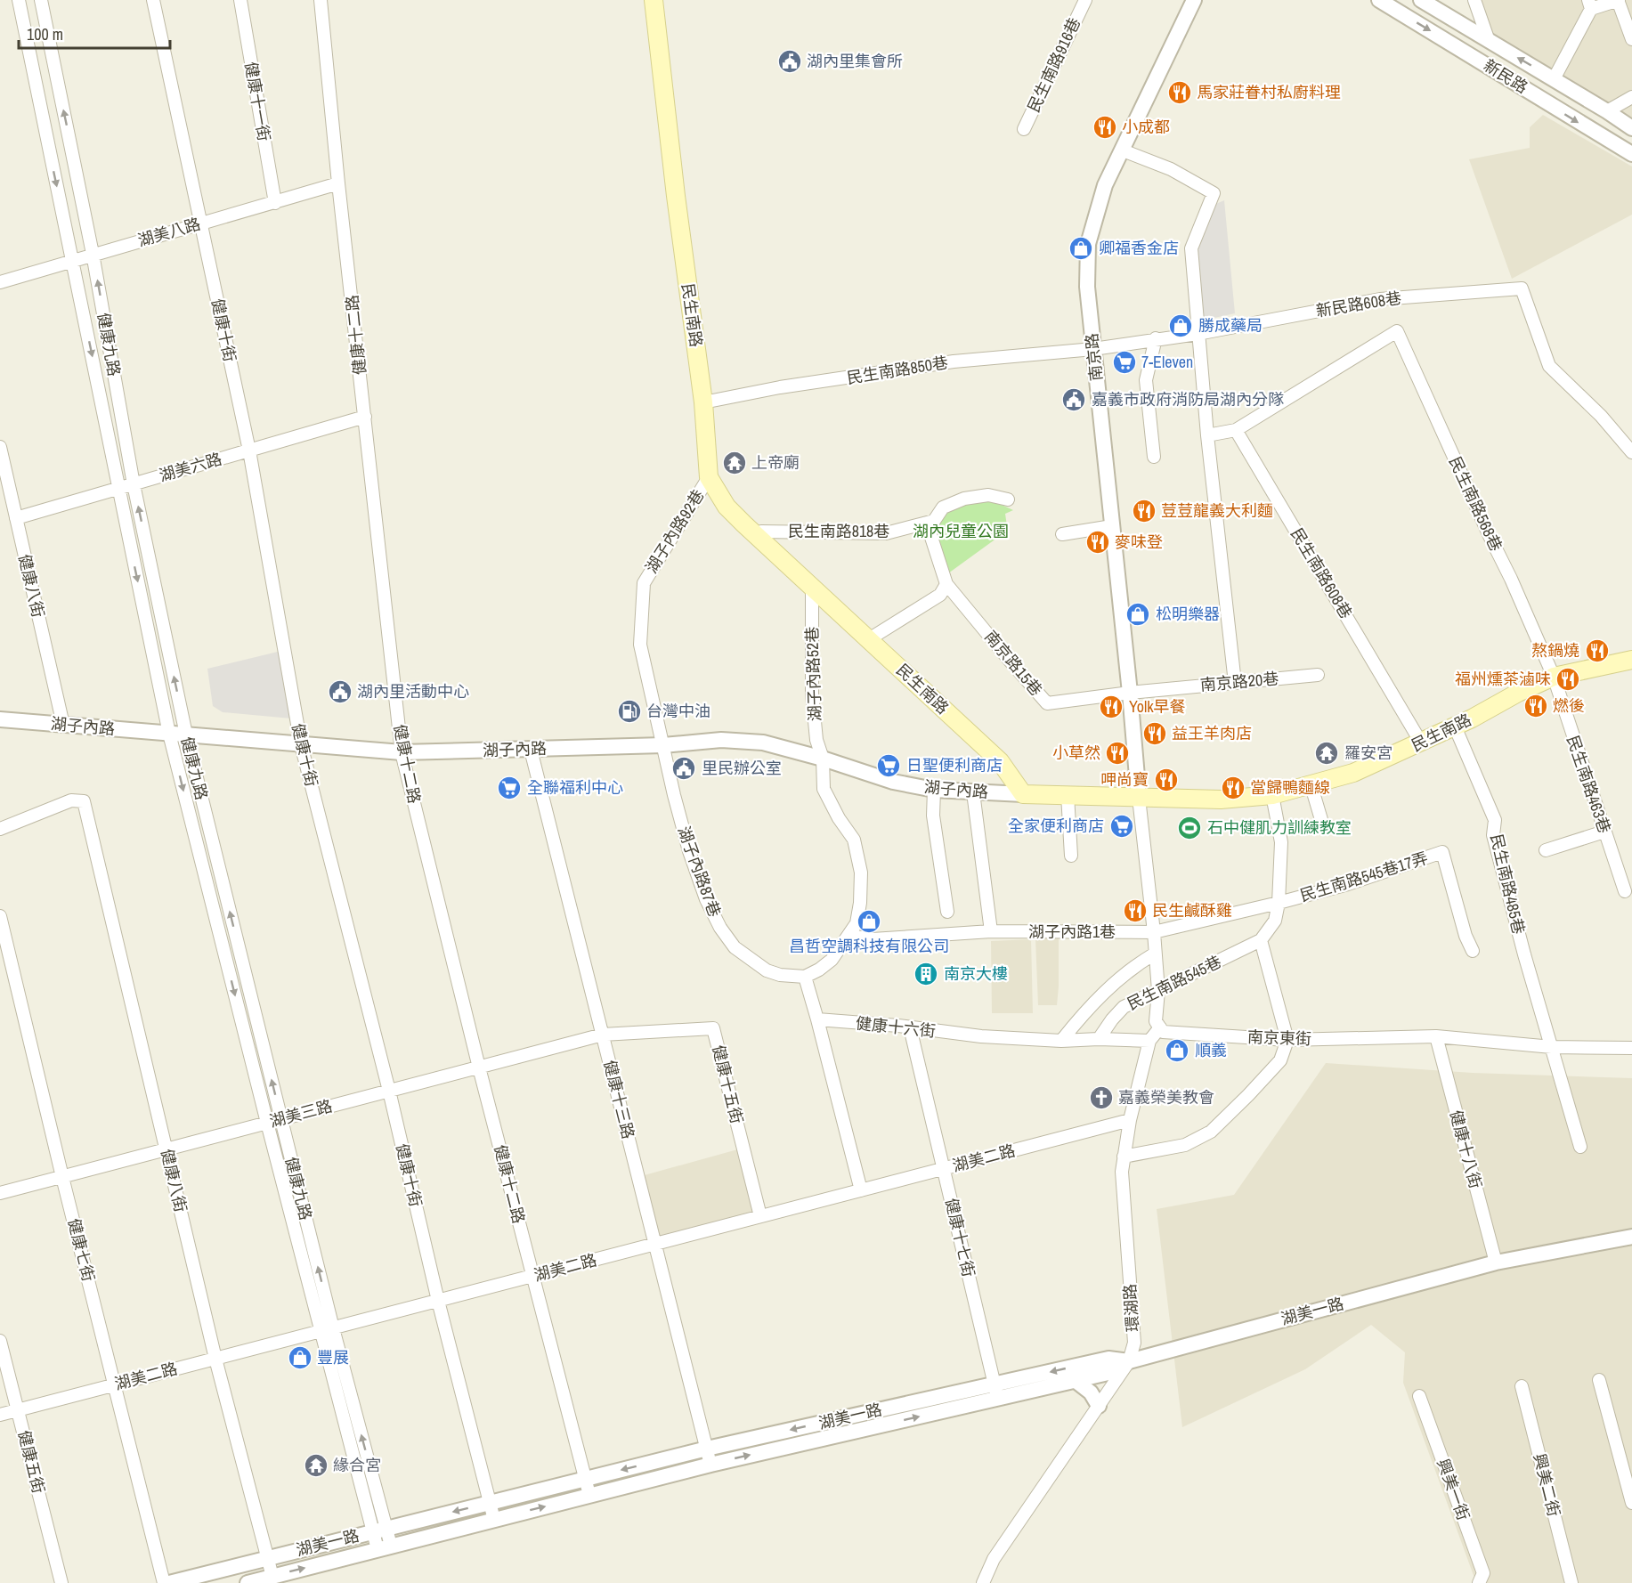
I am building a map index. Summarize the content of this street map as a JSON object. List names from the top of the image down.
{
  "streets": {
    "main road": ["民生南路"],
    "street": [
      "民生南路916巷",
      "新民路",
      "健康十一街",
      "湖美八路",
      "新民路608巷",
      "健康十街",
      "健康十二路",
      "健康九路",
      "南京路",
      "民生南路850巷",
      "湖美六路",
      "民生南路568巷",
      "湖子內路92巷",
      "民生南路818巷",
      "民生南路608巷",
      "健康八街",
      "南京路15巷",
      "湖子內路52巷",
      "南京路20巷",
      "湖子內路",
      "民生南路463巷",
      "湖子內路87巷",
      "民生南路545巷17弄",
      "民生南路485巷",
      "湖子內路1巷",
      "民生南路545巷",
      "健康十六街",
      "南京東街",
      "健康十五街",
      "健康十三路",
      "湖美三路",
      "健康十八街",
      "湖美二路",
      "健康十七街",
      "健康七街",
      "環湖路",
      "湖美一路",
      "健康五街",
      "興美二街",
      "興美一街"
    ]
  },
  "crossings": [
    ["健康十一街", "湖美八路"],
    ["湖美八路", "健康十街"],
    ["湖美八路", "健康十二路"],
    ["湖美八路", "健康九路"],
    ["新民路608巷", "民生南路850巷"],
    ["民生南路", "南京路"],
    ["民生南路", "民生南路850巷"],
    ["民生南路", "民生南路568巷"],
    ["民生南路", "湖子內路92巷"],
    ["民生南路", "民生南路818巷"],
    ["民生南路", "民生南路608巷"],
    ["民生南路", "湖子內路52巷"],
    ["民生南路", "湖子內路"],
    ["民生南路", "民生南路463巷"],
    ["民生南路", "民生南路485巷"],
    ["民生南路", "民生南路545巷"],
    ["健康十街", "湖美六路"],
    ["健康十街", "湖子內路"],
    ["健康十街", "湖美三路"],
    ["健康十街", "湖美二路"],
    ["健康十街", "湖美一路"],
    ["健康十二路", "湖美六路"],
    ["健康十二路", "湖子內路"],
    ["健康十二路", "湖美三路"],
    ["健康十二路", "湖美二路"],
    ["健康十二路", "湖美一路"],
    ["健康九路", "湖美六路"],
    ["健康九路", "湖子內路"],
    ["健康九路", "湖美三路"],
    ["健康九路", "湖美二路"],
    ["健康九路", "湖美一路"],
    ["南京路", "民生南路850巷"],
    ["南京路", "南京路15巷"],
    ["南京路", "南京路20巷"],
    ["湖美六路", "健康八街"],
    ["民生南路568巷", "民生南路608巷"],
    ["民生南路568巷", "民生南路463巷"],
    ["湖子內路92巷", "湖子內路"],
    ["湖子內路92巷", "湖子內路87巷"],
    ["民生南路818巷", "南京路15巷"],
    ["健康八街", "湖子內路"],
    ["健康八街", "湖美三路"],
    ["健康八街", "湖美二路"],
    ["健康八街", "湖美一路"],
    ["南京路15巷", "南京路20巷"],
    ["湖子內路52巷", "湖子內路"],
    ["湖子內路52巷", "湖子內路87巷"],
    ["湖子內路52巷", "湖子內路1巷"],
    ["湖子內路", "湖子內路87巷"],
    ["湖子內路", "健康十三路"],
    ["民生南路545巷17弄", "湖子內路1巷"],
    ["民生南路545巷17弄", "民生南路545巷"],
    ["民生南路485巷", "南京東街"],
    ["湖子內路1巷", "民生南路545巷"],
    ["民生南路545巷", "健康十六街"],
    ["健康十六街", "健康十七街"],
    ["健康十六街", "環湖路"],
    ["南京東街", "健康十八街"],
    ["南京東街", "環湖路"],
    ["健康十五街", "健康十三路"],
    ["健康十五街", "湖美三路"],
    ["健康十五街", "湖美二路"],
    ["健康十三路", "湖美三路"],
    ["健康十三路", "湖美二路"],
    ["健康十三路", "湖美一路"],
    ["湖美三路", "健康七街"],
    ["健康十八街", "湖美一路"],
    ["湖美二路", "健康十七街"],
    ["湖美二路", "健康七街"],
    ["湖美二路", "環湖路"],
    ["湖美二路", "健康五街"],
    ["健康十七街", "湖美一路"],
    ["環湖路", "湖美一路"]
  ],
  "parks": ["湖內兒童公園"],
  "places": {
    "public building": [
      "湖內里集會所",
      "嘉義市政府消防局湖內分隊",
      "湖內里活動中心",
      "里民辦公室"
    ],
    "restaurant": [
      "馬家莊眷村私廚料理",
      "小成都",
      "荳荳龍義大利麵",
      "麥味登",
      "熬鍋燒",
      "福州燻茶滷味",
      "燃後",
      "Yolk早餐",
      "益王羊肉店",
      "小草然",
      "呷尚寶",
      "當歸鴨麵線",
      "民生鹹酥雞"
    ],
    "shop": [
      "卿福香金店",
      "勝成藥局",
      "松明樂器",
      "昌哲空調科技有限公司",
      "順義",
      "豐展"
    ],
    "supermarket": [
      "7-Eleven",
      "日聖便利商店",
      "全聯福利中心",
      "全家便利商店"
    ],
    "temple": ["上帝廟", "羅安宮", "緣合宮"],
    "fuel station": ["台灣中油"],
    "sports": ["石中健肌力訓練教室"],
    "building": ["南京大樓"],
    "church": ["嘉義榮美教會"]
  },
  "scale_bar": "100 m"
}
